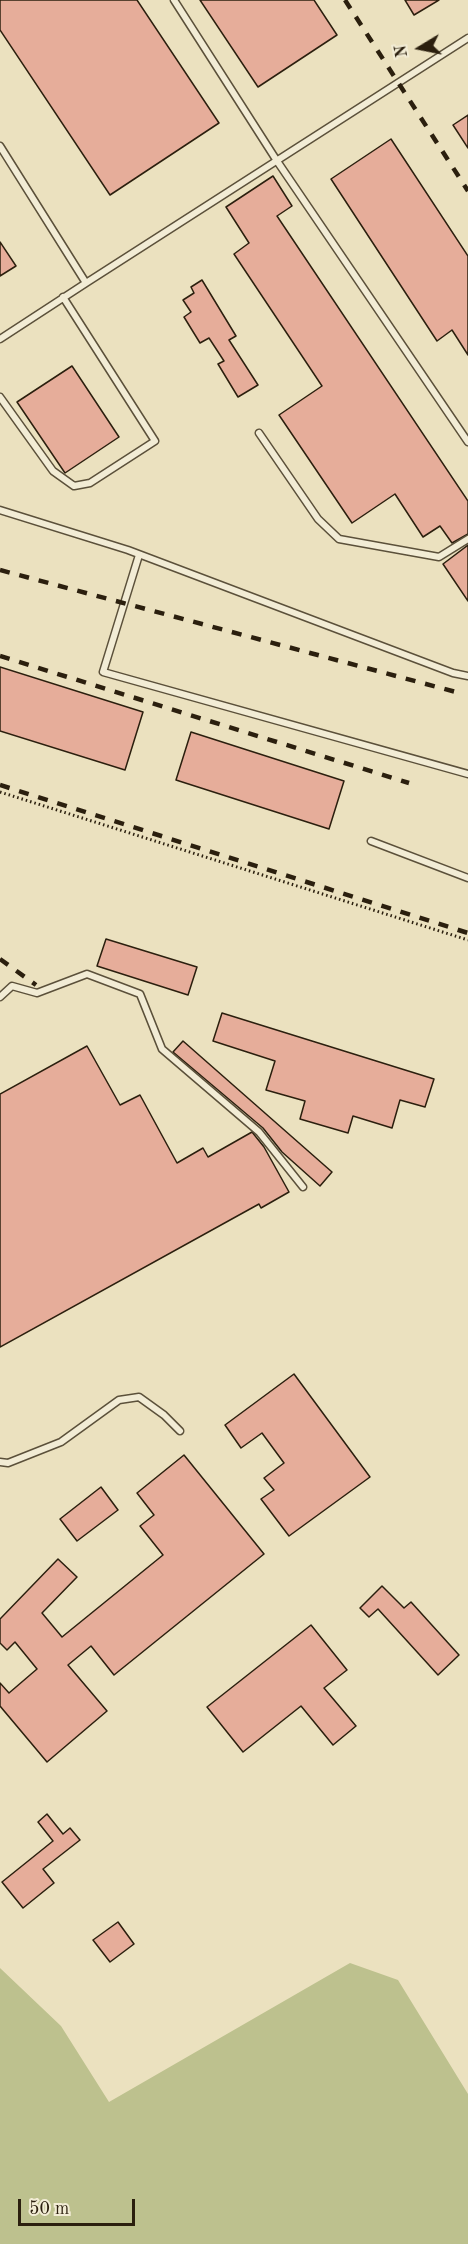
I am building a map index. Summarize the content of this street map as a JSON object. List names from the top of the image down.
{
  "scale_bar": "50 m",
  "north": "left"
}
